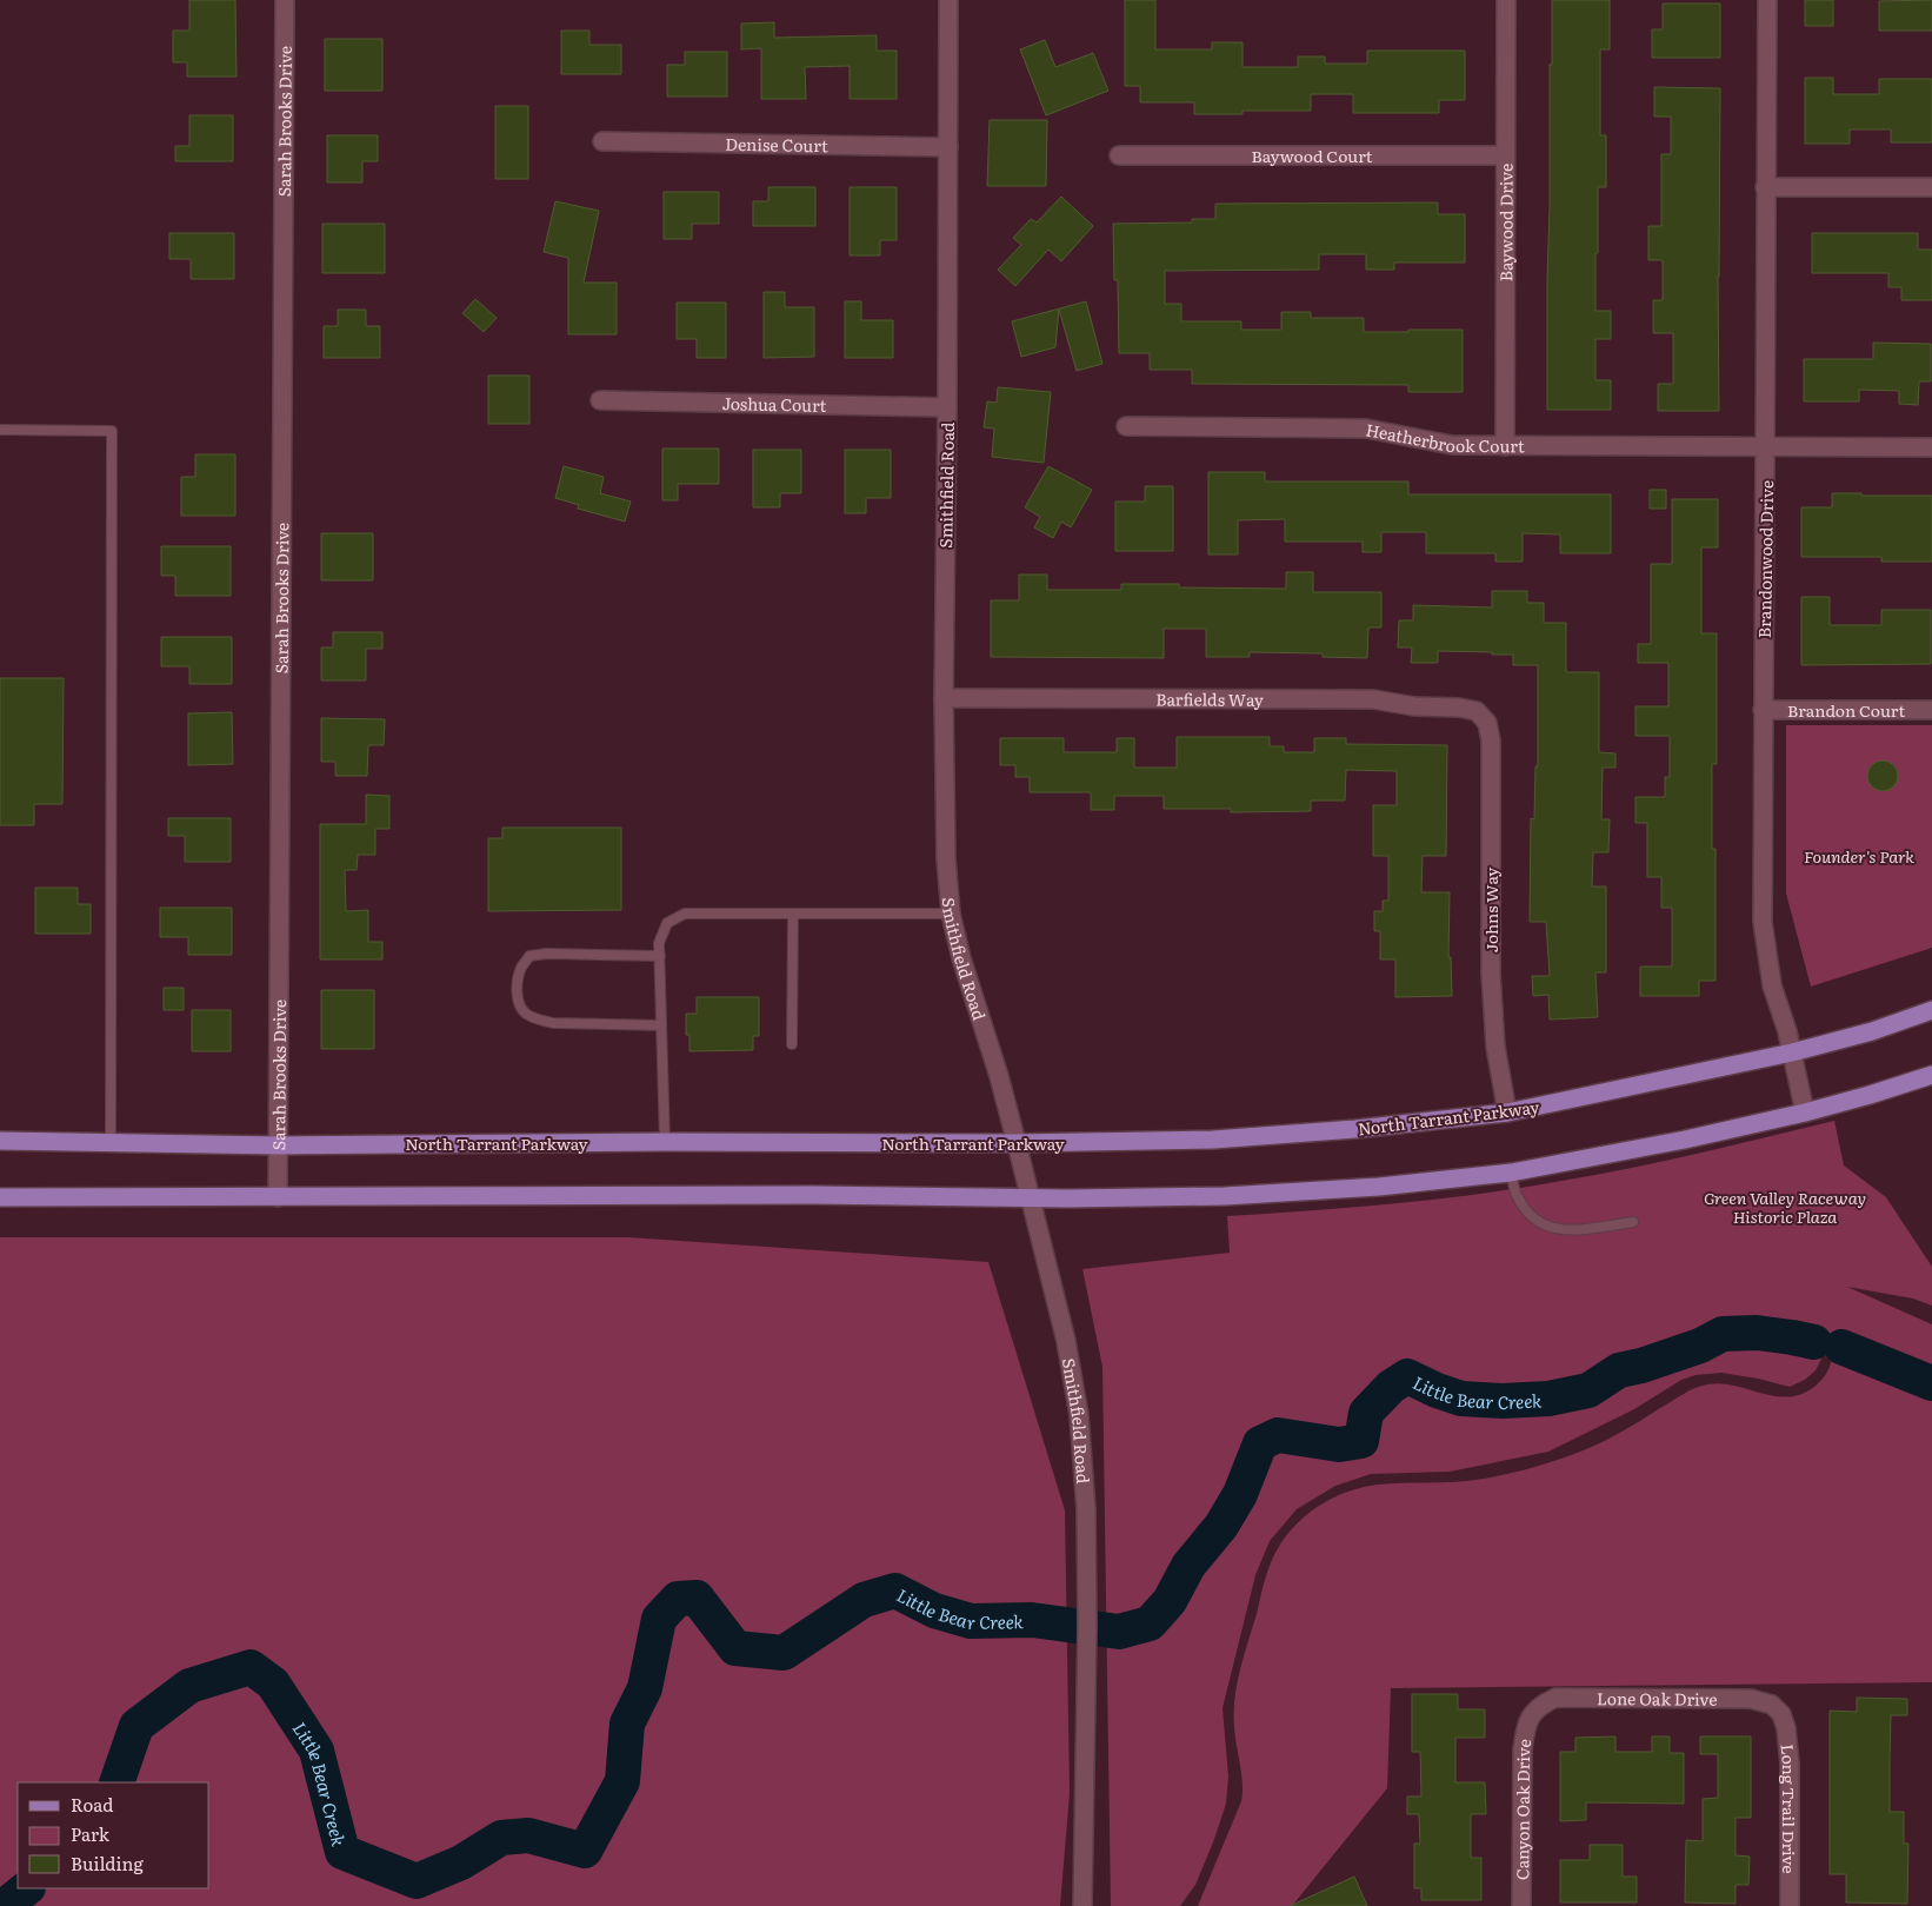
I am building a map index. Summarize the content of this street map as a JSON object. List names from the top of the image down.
{
  "streets": {
    "main road": ["North Tarrant Parkway"],
    "street": [
      "Sarah Brooks Drive",
      "Denise Court",
      "Baywood Court",
      "Baywood Drive",
      "Joshua Court",
      "Heatherbrook Court",
      "Smithfield Road",
      "Brandonwood Drive",
      "Barfields Way",
      "Brandon Court",
      "Johns Way",
      "Lone Oak Drive",
      "Canyon Oak Drive",
      "Long Trail Drive"
    ]
  },
  "crossings": [
    ["Sarah Brooks Drive", "North Tarrant Parkway"],
    ["Denise Court", "Smithfield Road"],
    ["Baywood Court", "Baywood Drive"],
    ["Baywood Drive", "Heatherbrook Court"],
    ["Joshua Court", "Smithfield Road"],
    ["Heatherbrook Court", "Brandonwood Drive"],
    ["Smithfield Road", "Barfields Way"],
    ["Smithfield Road", "North Tarrant Parkway"],
    ["Brandonwood Drive", "Brandon Court"],
    ["Brandonwood Drive", "North Tarrant Parkway"],
    ["Barfields Way", "Johns Way"],
    ["Johns Way", "North Tarrant Parkway"],
    ["Lone Oak Drive", "Canyon Oak Drive"],
    ["Lone Oak Drive", "Long Trail Drive"]
  ],
  "water": ["Little Bear Creek"],
  "parks": ["Founder's Park", "Green Valley Raceway Historic Plaza"],
  "legend": ["Road", "Park", "Building"]
}
